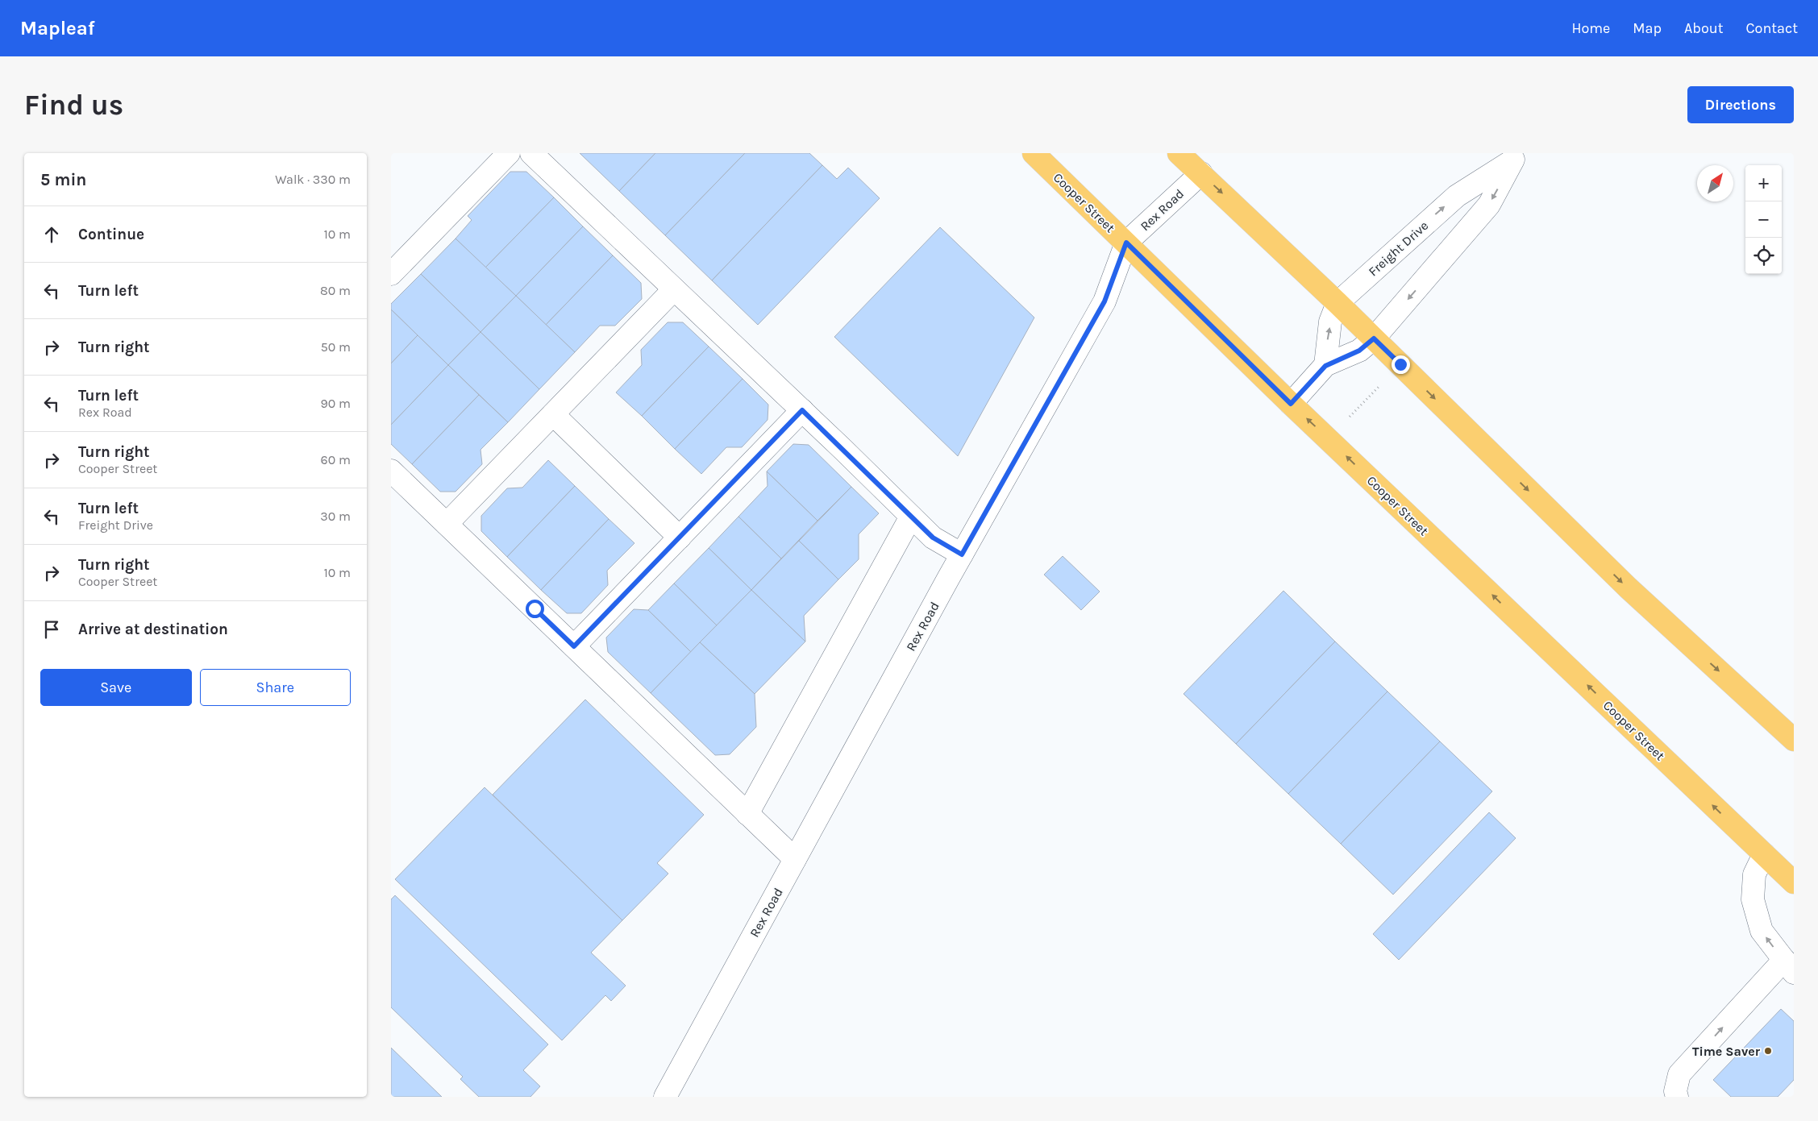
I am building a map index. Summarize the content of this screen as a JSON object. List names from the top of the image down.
{
  "streets": {
    "main road": ["Cooper Street"],
    "street": ["Rex Road", "Freight Drive"]
  },
  "crossings": [
    ["Cooper Street", "Rex Road"],
    ["Cooper Street", "Freight Drive"]
  ],
  "places": ["Time Saver"],
  "north": "top right",
  "page": {
    "header": "Mapleaf",
    "nav": [
      "Home",
      "Map",
      "About",
      "Contact"
    ],
    "buttons": [
      "Directions",
      ["Save", "Share"]
    ],
    "title": "Find us",
    "heading": ["5 min", "Walk · 330 m"],
    "map_buttons": ["+", "−"],
    "list": [
      ["Continue", "10 m"],
      ["Turn left", "80 m"],
      ["Turn right", "50 m"],
      ["Turn left", "Rex Road", "90 m"],
      ["Turn right", "Cooper Street", "60 m"],
      ["Turn left", "Freight Drive", "30 m"],
      ["Turn right", "Cooper Street", "10 m"],
      "Arrive at destination"
    ]
  }
}
